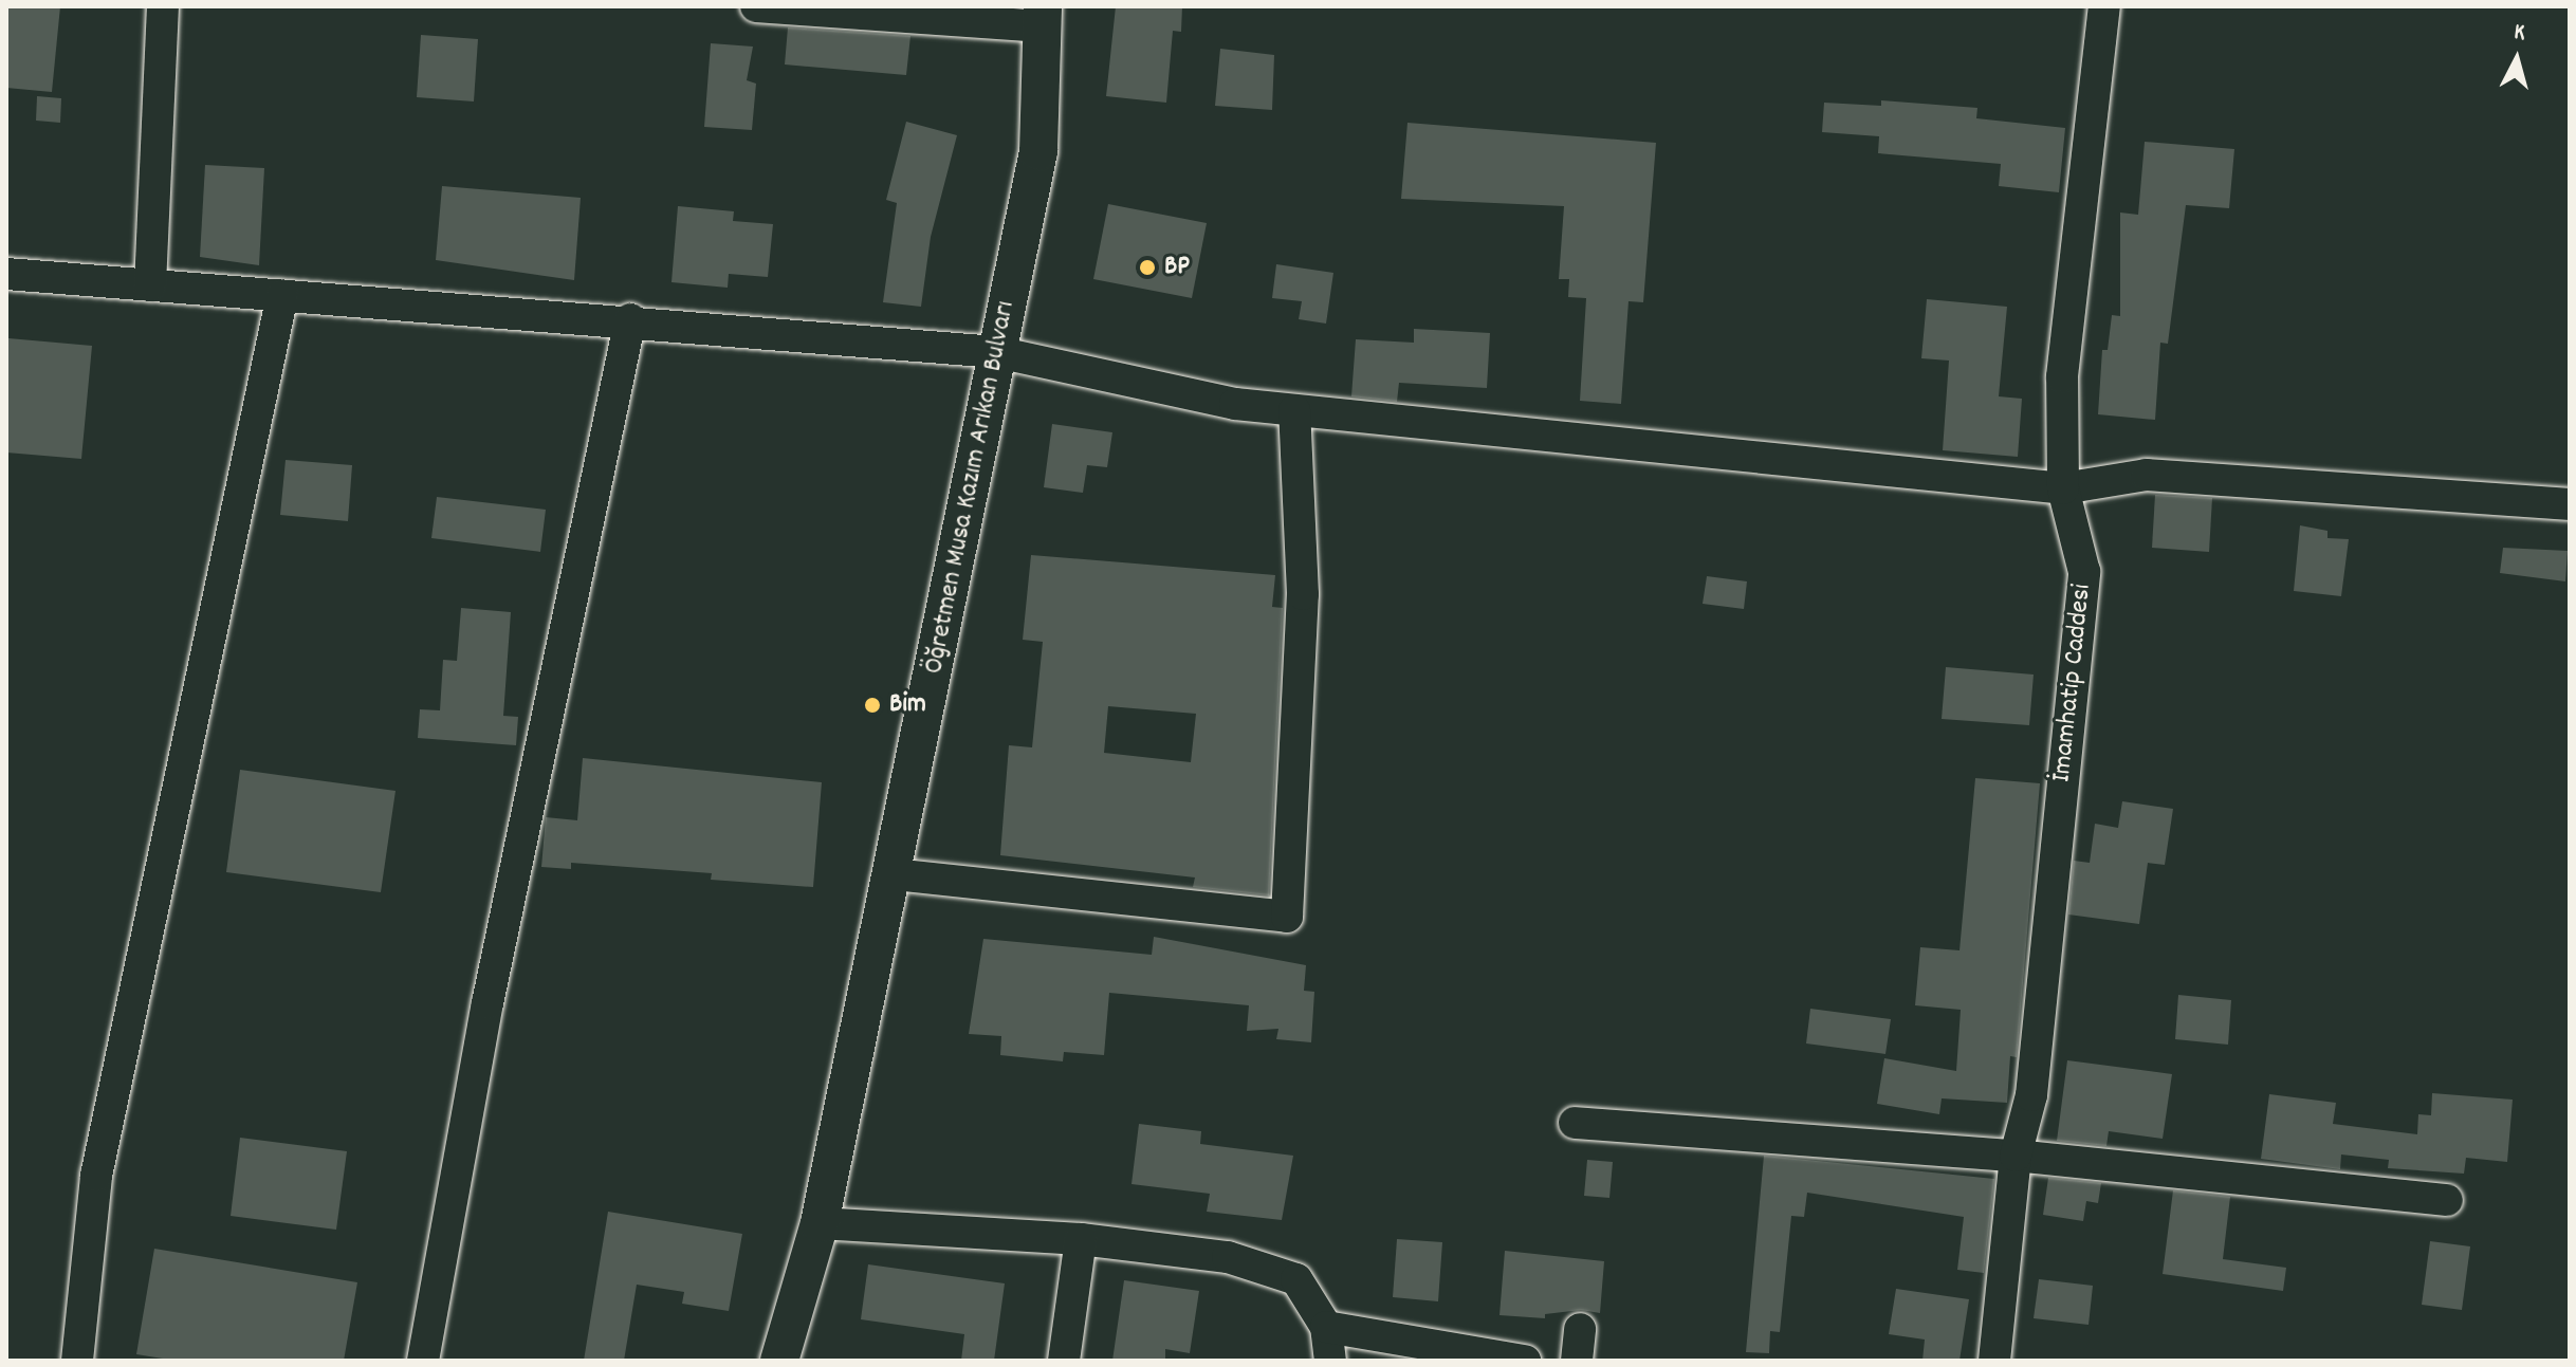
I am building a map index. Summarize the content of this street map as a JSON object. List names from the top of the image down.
{
  "streets": {
    "street": ["Öğretmen Musa Kazım Arıkan Bulvarı", "İmamhatip Caddesi"]
  },
  "places": ["BP", "Bim"],
  "north": "top"
}
